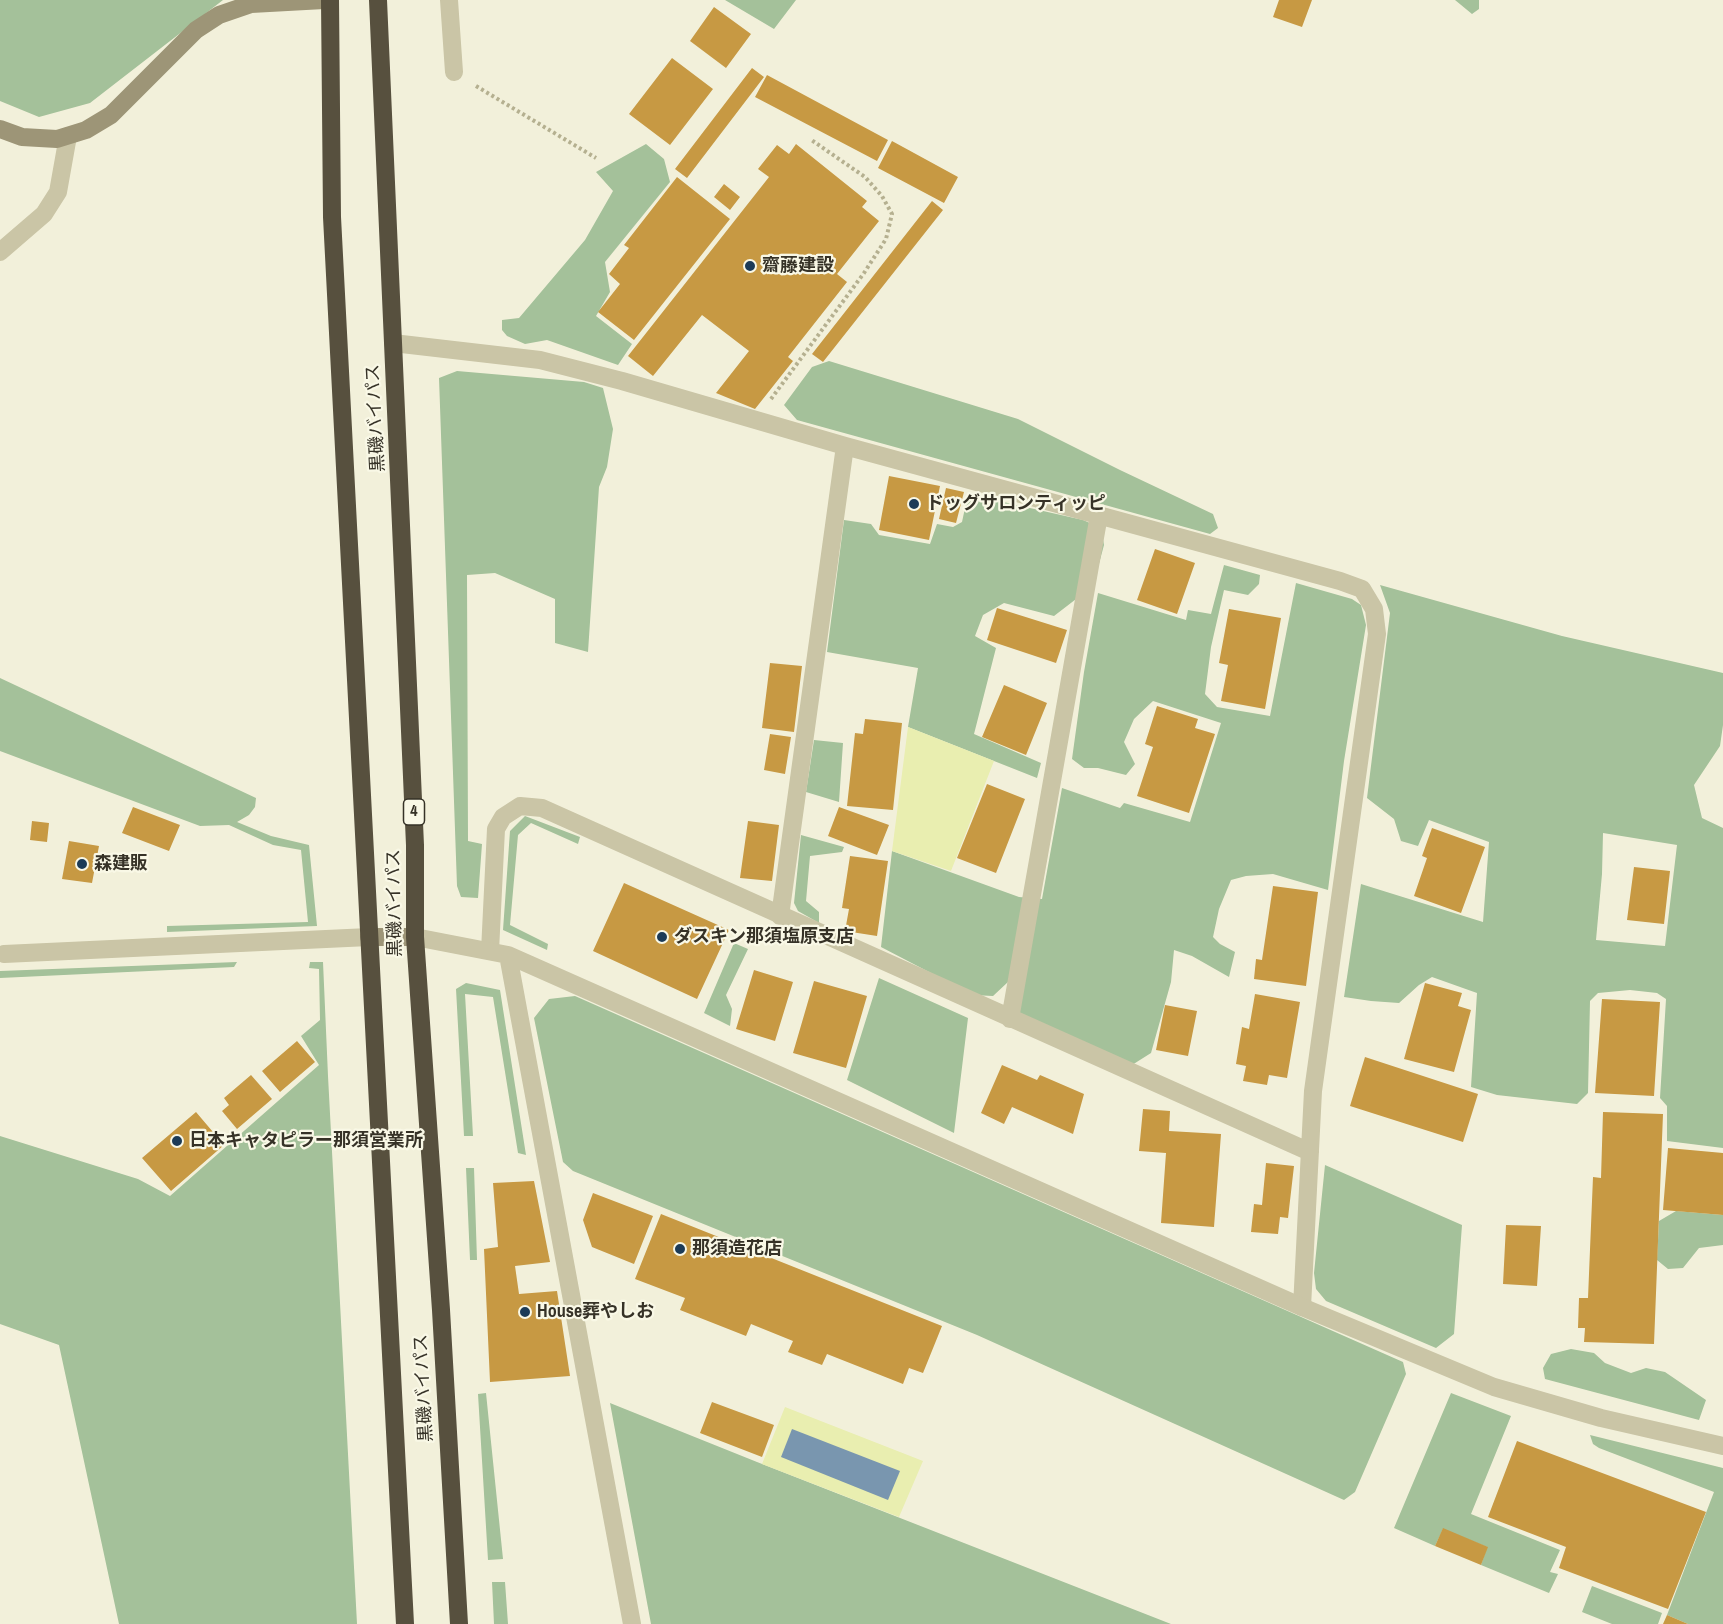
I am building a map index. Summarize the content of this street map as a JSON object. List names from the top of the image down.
{
  "streets": {
    "highway": ["黒磯バイパス", "4"]
  },
  "places": [
    "齋藤建設",
    "ドッグサロンティッピ",
    "森建販",
    "ダスキン那須塩原支店",
    "日本キャタピラー那須営業所",
    "那須造花店",
    "House葬やしお"
  ]
}
